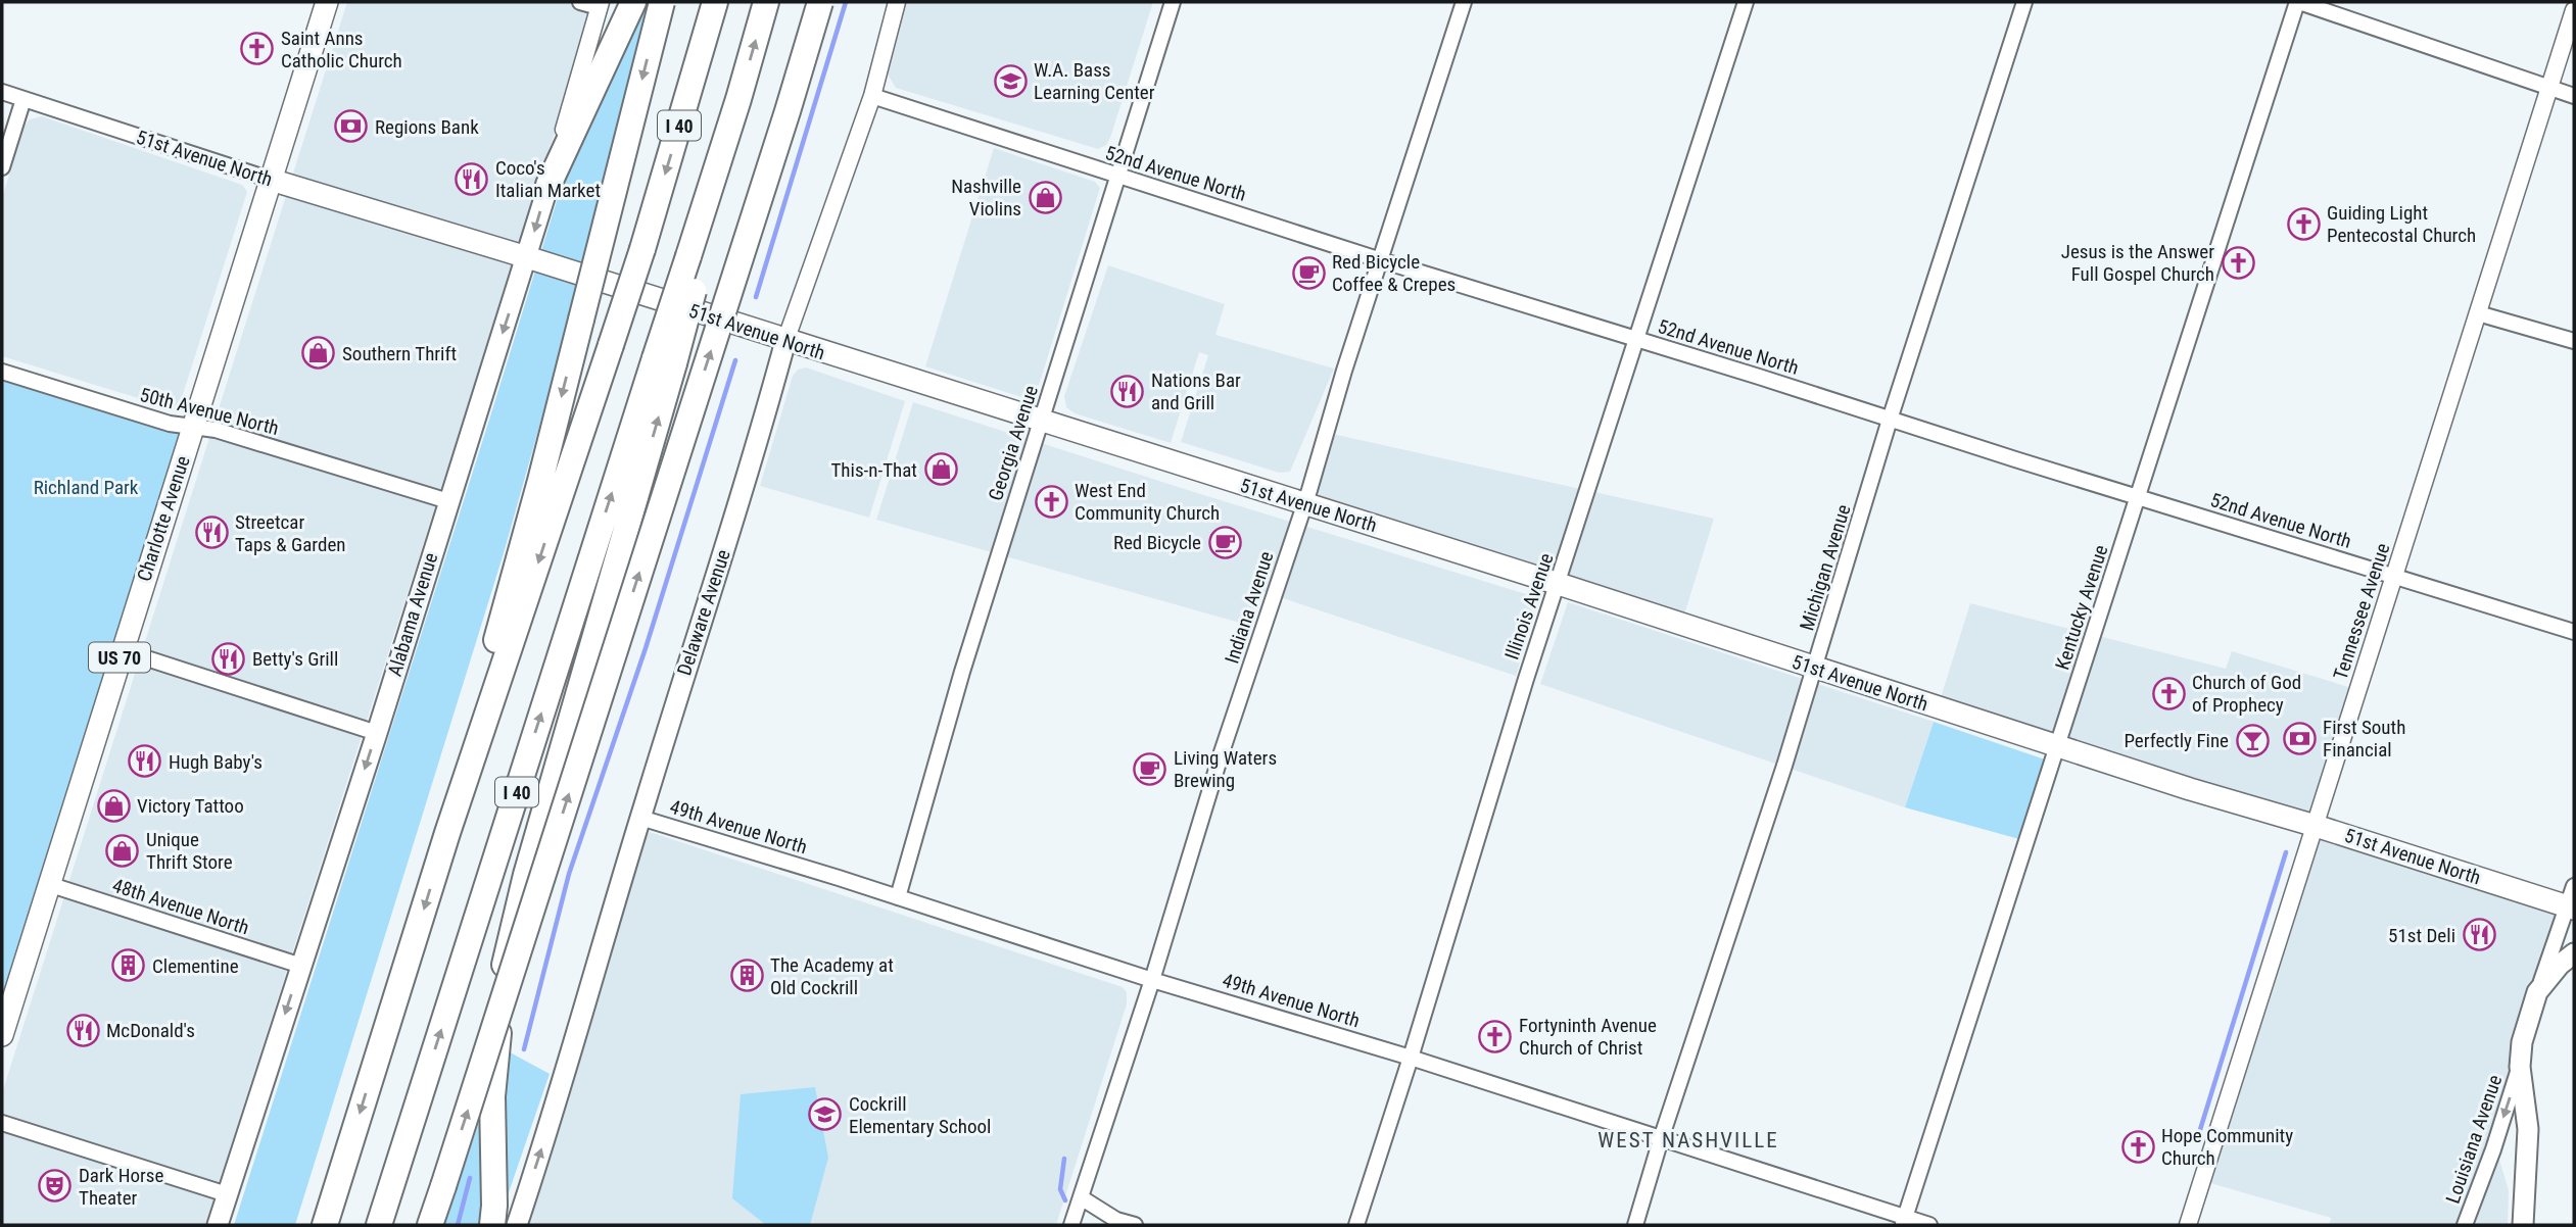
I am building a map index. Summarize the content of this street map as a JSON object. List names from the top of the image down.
{
  "streets": {
    "highway": ["I 40"],
    "main road": [
      "51st Avenue North",
      "Charlotte Avenue",
      "Delaware Avenue",
      "Alabama Avenue",
      "US 70"
    ],
    "street": [
      "52nd Avenue North",
      "50th Avenue North",
      "Georgia Avenue",
      "Michigan Avenue",
      "Illinois Avenue",
      "Indiana Avenue",
      "Kentucky Avenue",
      "Tennessee Avenue",
      "49th Avenue North",
      "48th Avenue North",
      "Louisiana Avenue"
    ]
  },
  "crossings": [
    ["51st Avenue North", "Georgia Avenue"],
    ["51st Avenue North", "Charlotte Avenue"],
    ["51st Avenue North", "Michigan Avenue"],
    ["51st Avenue North", "Illinois Avenue"],
    ["51st Avenue North", "Indiana Avenue"],
    ["51st Avenue North", "Kentucky Avenue"],
    ["51st Avenue North", "Tennessee Avenue"],
    ["51st Avenue North", "Delaware Avenue"],
    ["51st Avenue North", "Alabama Avenue"],
    ["52nd Avenue North", "Georgia Avenue"],
    ["52nd Avenue North", "Michigan Avenue"],
    ["52nd Avenue North", "Illinois Avenue"],
    ["52nd Avenue North", "Indiana Avenue"],
    ["52nd Avenue North", "Kentucky Avenue"],
    ["52nd Avenue North", "Tennessee Avenue"],
    ["52nd Avenue North", "Delaware Avenue"],
    ["50th Avenue North", "Charlotte Avenue"],
    ["50th Avenue North", "Alabama Avenue"],
    ["Georgia Avenue", "49th Avenue North"],
    ["Charlotte Avenue", "48th Avenue North"],
    ["Michigan Avenue", "49th Avenue North"],
    ["Illinois Avenue", "49th Avenue North"],
    ["Indiana Avenue", "49th Avenue North"],
    ["Kentucky Avenue", "49th Avenue North"],
    ["Delaware Avenue", "49th Avenue North"],
    ["Alabama Avenue", "48th Avenue North"]
  ],
  "one_way": ["Alabama Avenue", "Louisiana Avenue"],
  "districts": ["WEST NASHVILLE"],
  "parks": ["Richland Park"],
  "places": {
    "church": [
      "Saint Anns Catholic Church",
      "Guiding Light Pentecostal Church",
      "Jesus is the Answer Full Gospel Church",
      "West End Community Church",
      "Church of God of Prophecy",
      "Fortyninth Avenue Church of Christ",
      "Hope Community Church"
    ],
    "school or university": ["W.A. Bass Learning Center", "Cockrill Elementary School"],
    "bank": ["Regions Bank", "First South Financial"],
    "restaurant": [
      "Coco's Italian Market",
      "Nations Bar and Grill",
      "Streetcar Taps & Garden",
      "Betty's Grill",
      "Hugh Baby's",
      "51st Deli",
      "McDonald's"
    ],
    "shop": [
      "Nashville Violins",
      "Southern Thrift",
      "This-n-That",
      "Victory Tattoo",
      "Unique Thrift Store"
    ],
    "cafe": ["Red Bicycle Coffee & Crepes", "Red Bicycle", "Living Waters Brewing"],
    "bar": ["Perfectly Fine"],
    "building": ["Clementine", "The Academy at Old Cockrill"],
    "theatre": ["Dark Horse Theater"]
  }
}
